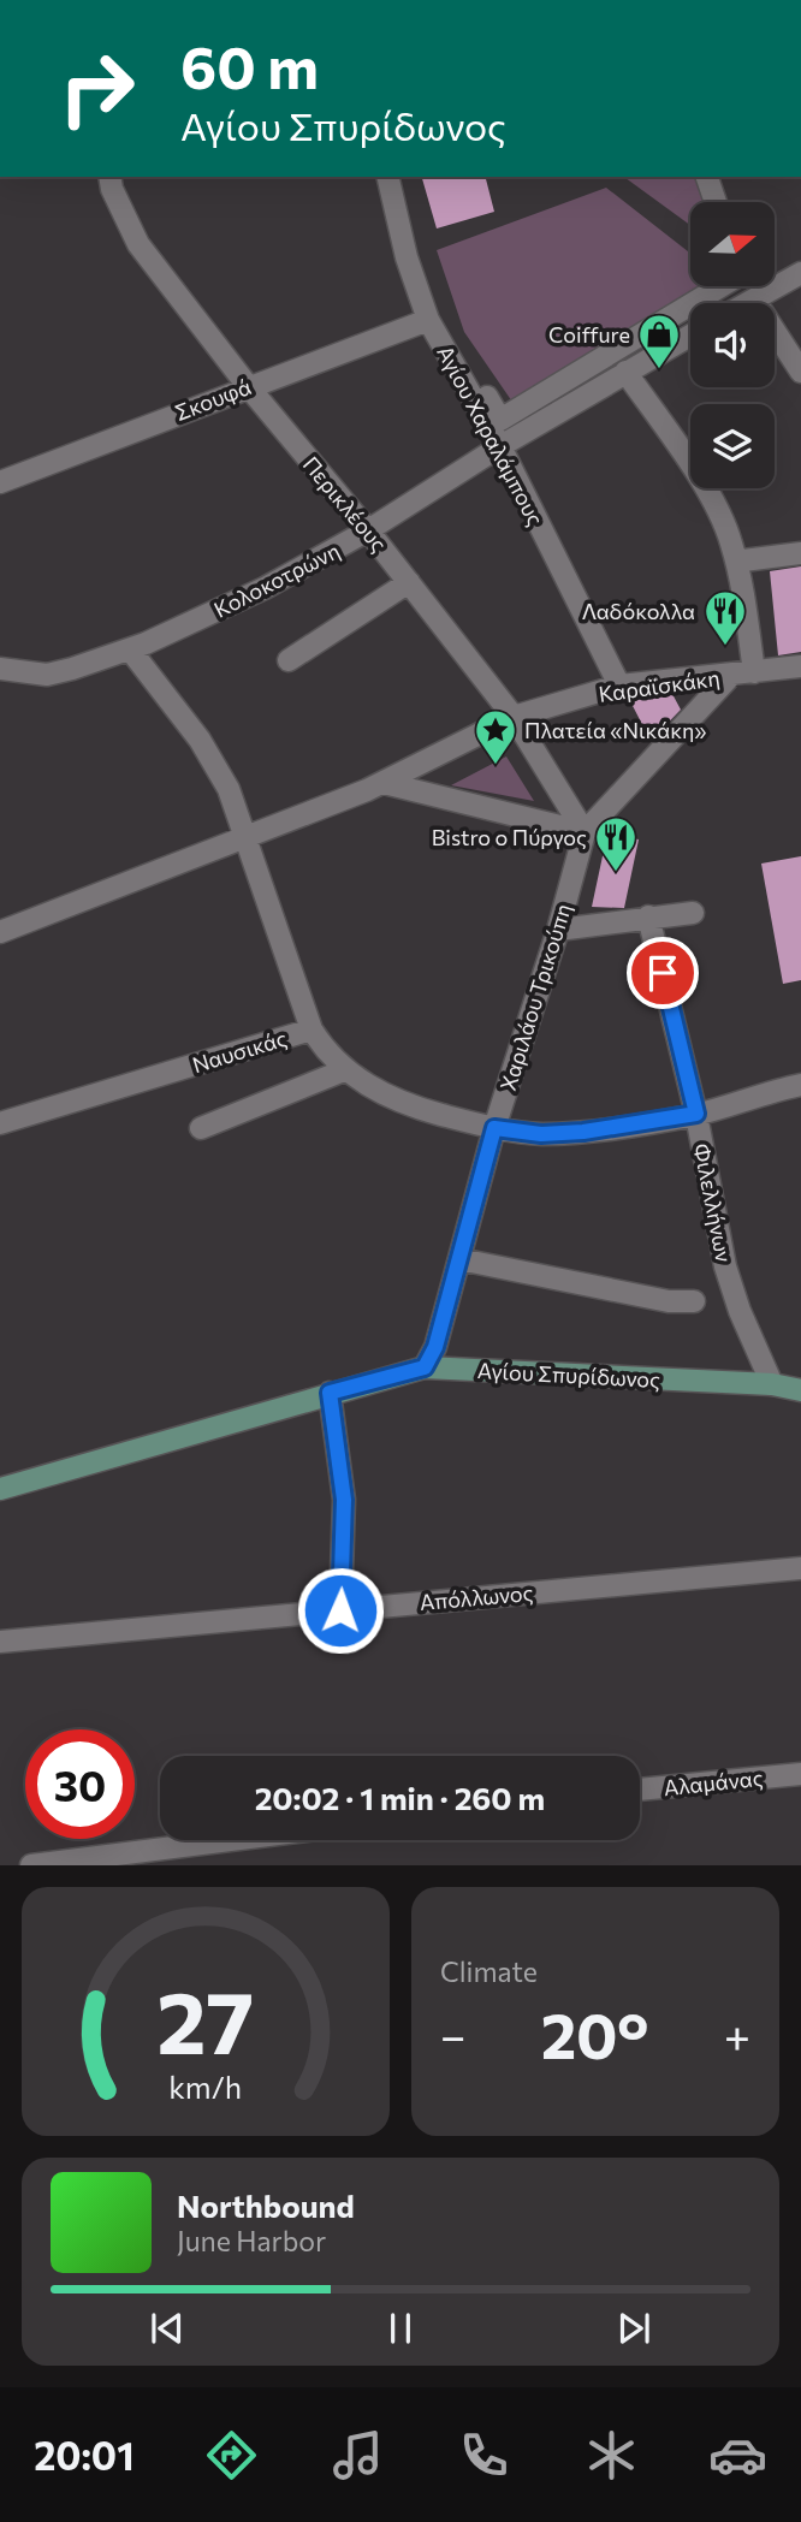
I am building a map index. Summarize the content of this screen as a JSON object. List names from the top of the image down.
{
  "streets": {
    "street": [
      "Σκουφά",
      "Αγίου Χαραλάμπους",
      "Περικλέους",
      "Κολοκοτρώνη",
      "Καραϊσκάκη",
      "Χαριλάου Τρικούπη",
      "Ναυσικάς",
      "Φιλελλήνων",
      "Αγίου Σπυρίδωνος",
      "Απόλλωνος",
      "Αλαμάνας"
    ]
  },
  "crossings": [
    ["Σκουφά", "Αγίου Χαραλάμπους"],
    ["Σκουφά", "Περικλέους"],
    ["Αγίου Χαραλάμπους", "Κολοκοτρώνη"],
    ["Αγίου Χαραλάμπους", "Καραϊσκάκη"],
    ["Περικλέους", "Κολοκοτρώνη"],
    ["Περικλέους", "Καραϊσκάκη"],
    ["Περικλέους", "Χαριλάου Τρικούπη"],
    ["Καραϊσκάκη", "Χαριλάου Τρικούπη"],
    ["Χαριλάου Τρικούπη", "Ναυσικάς"],
    ["Χαριλάου Τρικούπη", "Αγίου Σπυρίδωνος"],
    ["Ναυσικάς", "Φιλελλήνων"],
    ["Φιλελλήνων", "Αγίου Σπυρίδωνος"]
  ],
  "places": {
    "shop": ["Coiffure"],
    "restaurant": ["Λαδόκολλα", "Bistro ο Πύργος"],
    "place": ["Πλατεία «Νικάκη»"]
  },
  "north": "right",
  "page": {
    "turn": ["60 m", "Αγίου Σπυρίδωνος"],
    "limit": "30",
    "trip": "20:02 · 1 min · 260 m",
    "tile": "Climate",
    "heat": ["−", "20°", "+"],
    "song": ["Northbound", "June Harbor"],
    "tabs": "20:01",
    "gauge": ["27", "km/h"]
  }
}
